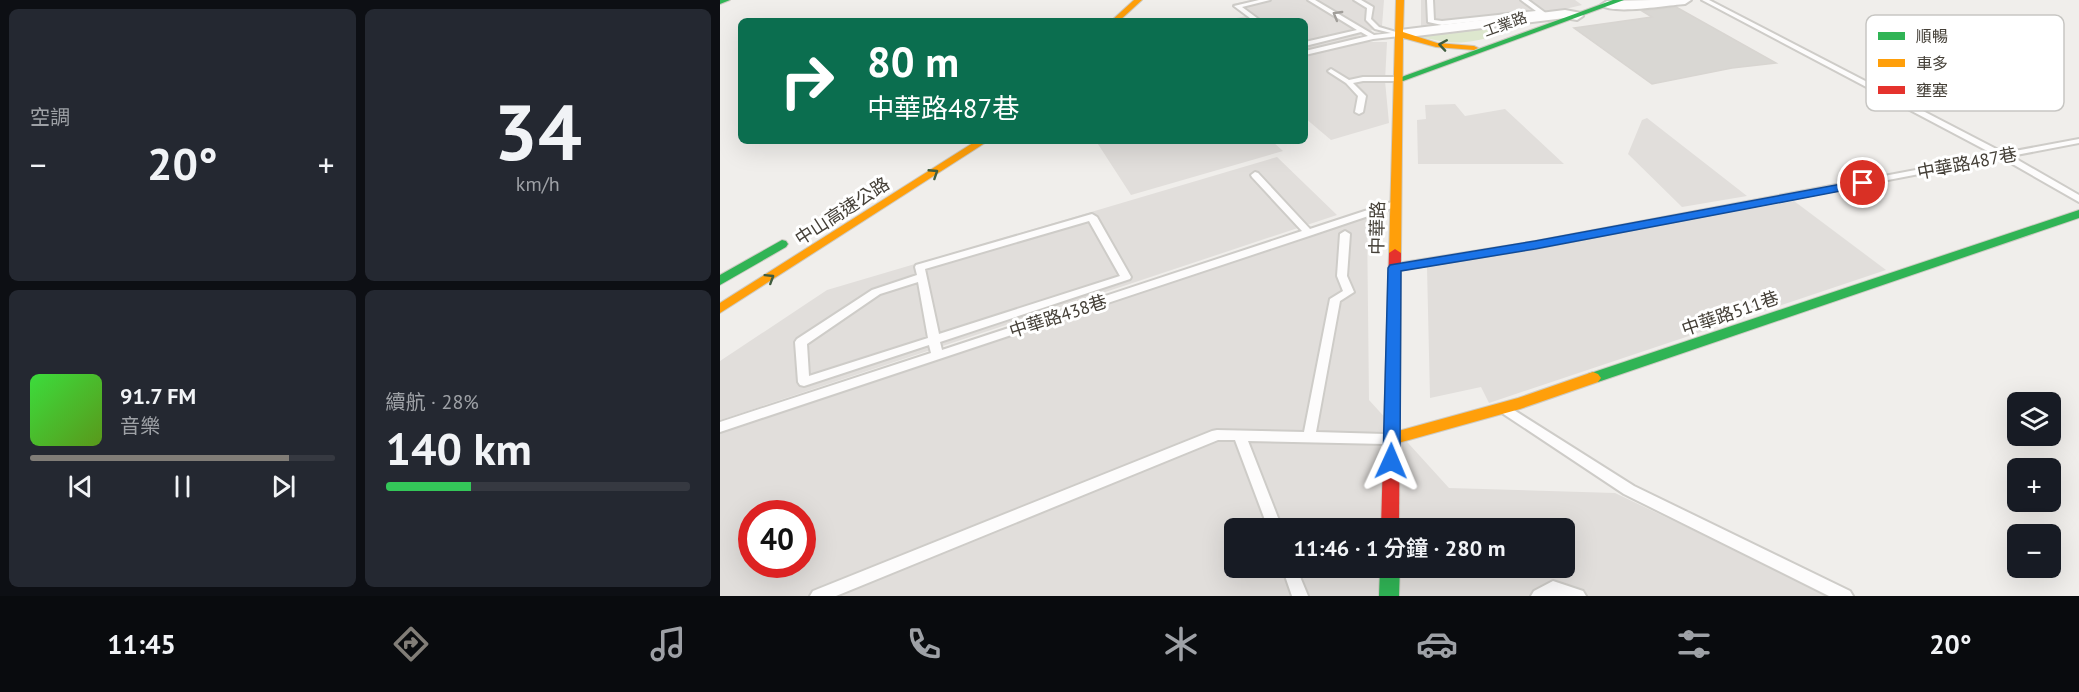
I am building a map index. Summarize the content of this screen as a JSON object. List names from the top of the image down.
{
  "streets": {
    "main road": [
      "工業路",
      "中山高速公路",
      "中華路",
      "中華路511巷"
    ],
    "lane": ["中華路487巷", "中華路438巷"]
  },
  "crossings": [
    ["工業路", "中華路"],
    ["中華路487巷", "中華路"],
    ["中華路", "中華路511巷"],
    ["中華路", "中華路438巷"]
  ],
  "one_way": ["中山高速公路"],
  "legend": ["順暢", "車多", "壅塞"],
  "page": {
    "tile": [
      "空調",
      ["34", "km/h"],
      ["續航 · 28%", "140 km"]
    ],
    "turn": ["80 m", "中華路487巷"],
    "heat": ["−", "20°", "+"],
    "song": ["91.7 FM", "音樂"],
    "map_buttons": ["+", "−"],
    "limit": "40",
    "trip": "11:46 · 1 分鐘 · 280 m",
    "tabs": ["11:45", "20°"]
  }
}
